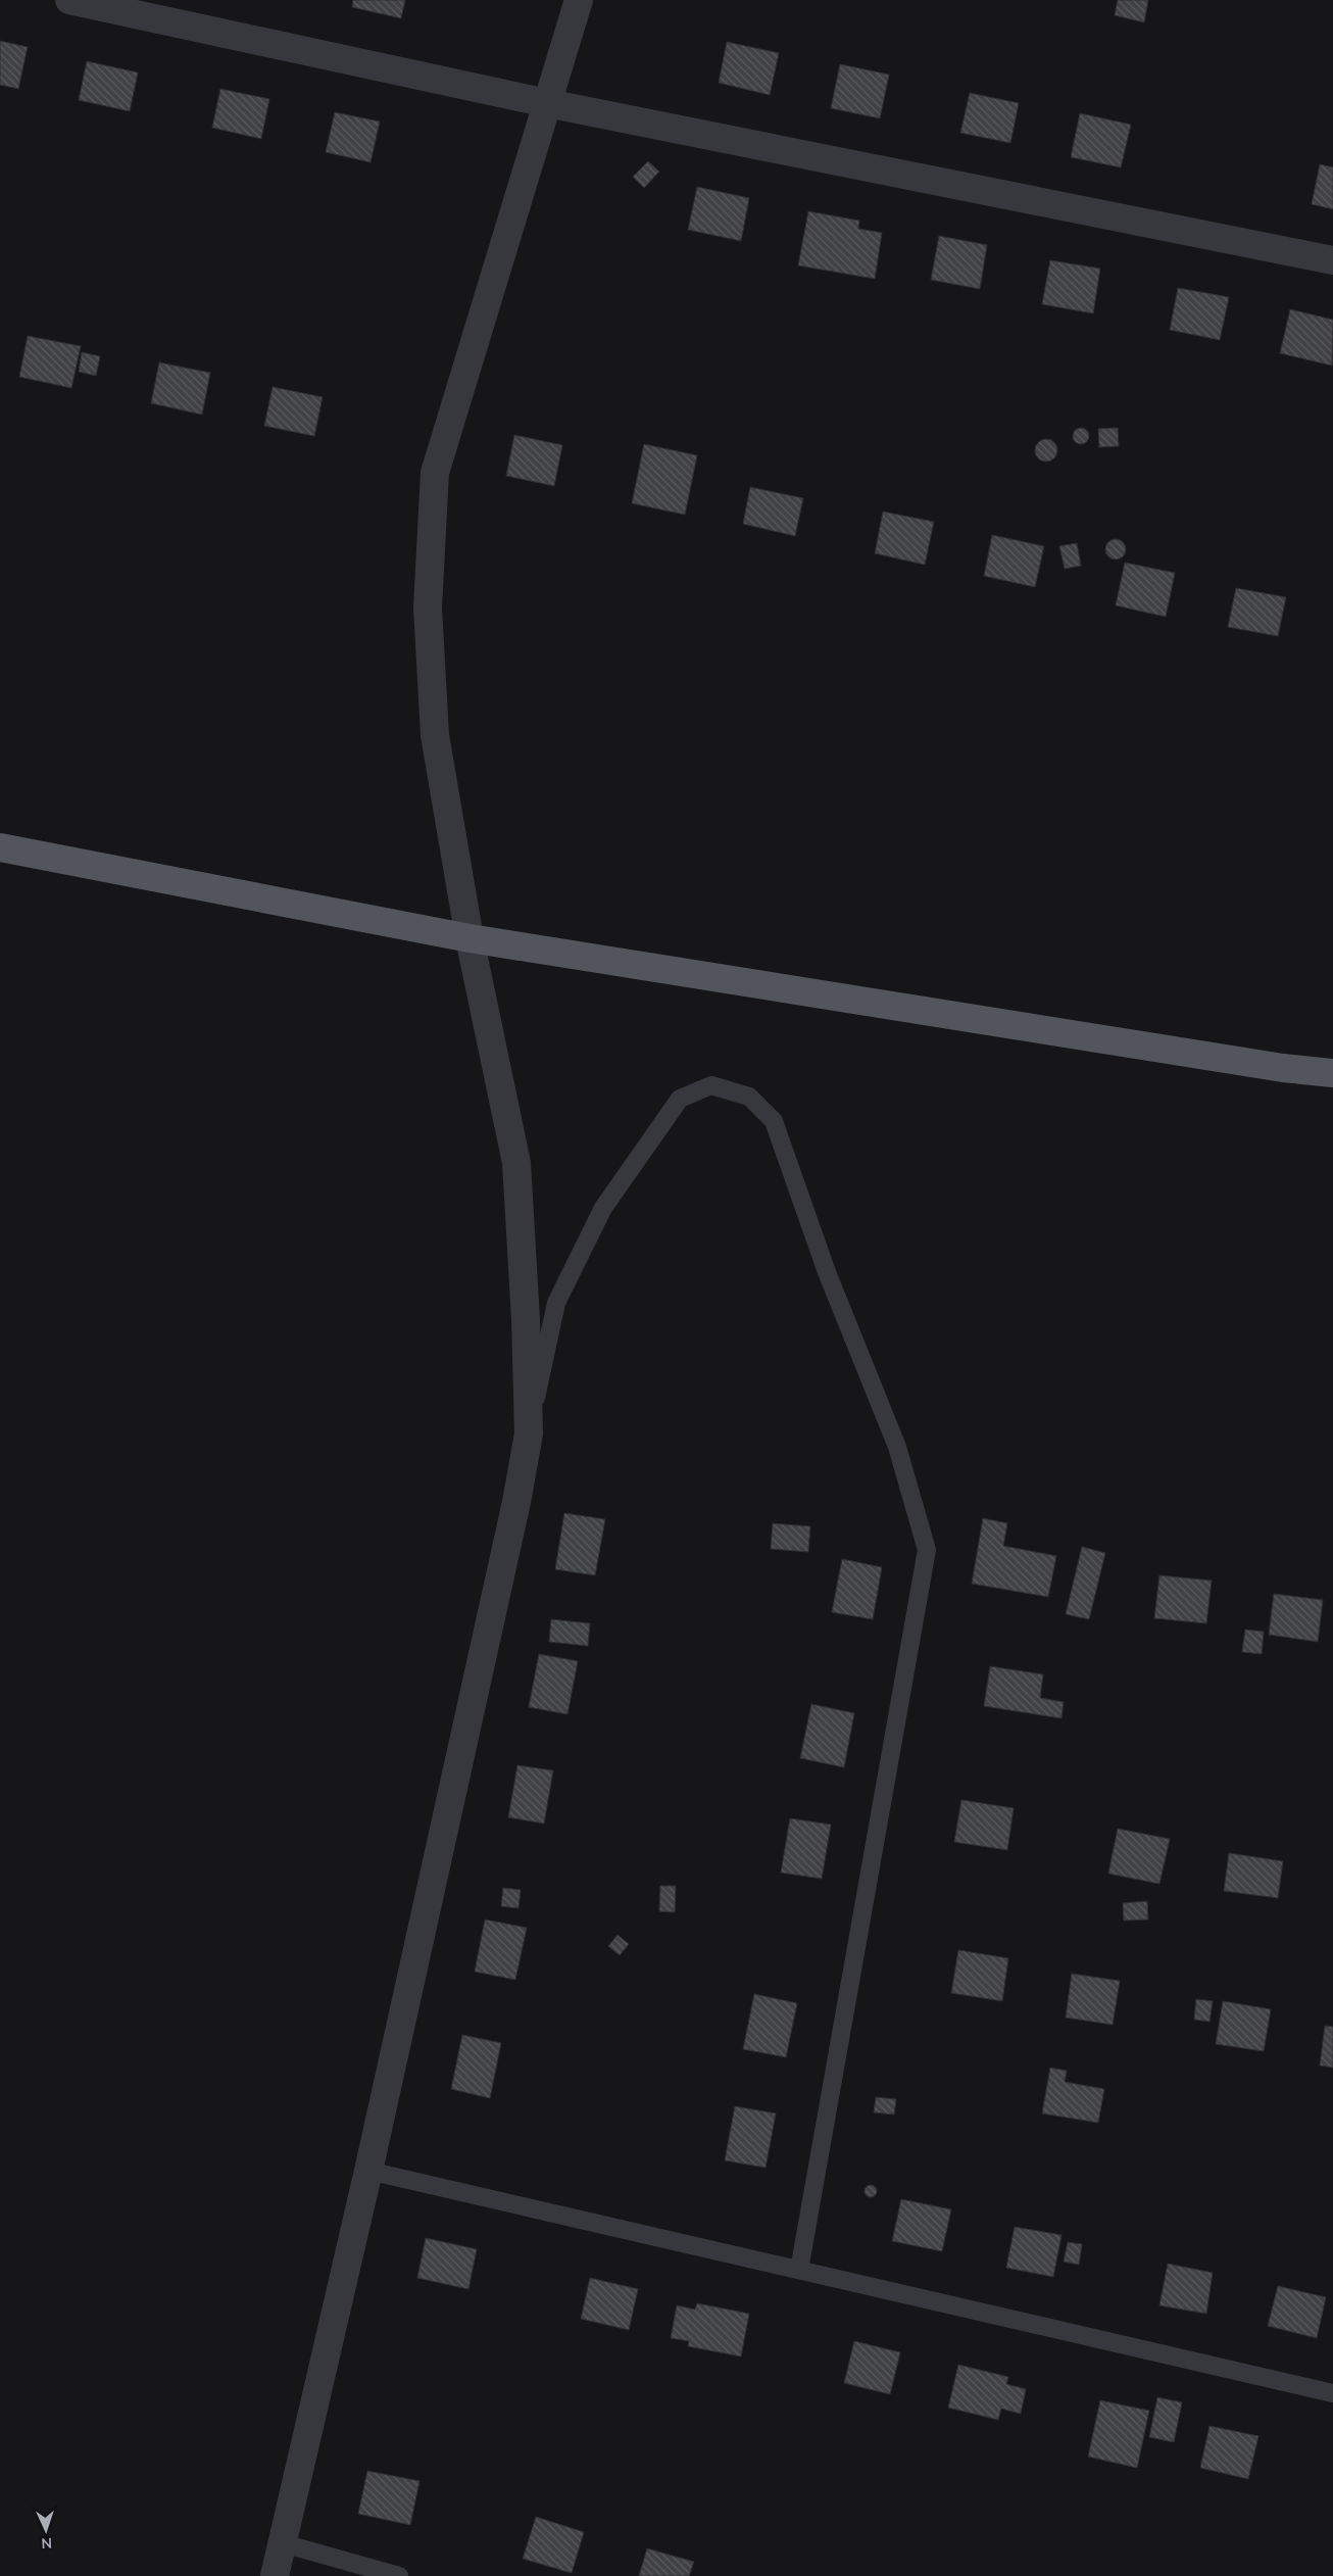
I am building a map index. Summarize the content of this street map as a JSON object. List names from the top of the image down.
{
  "north": "bottom"
}
